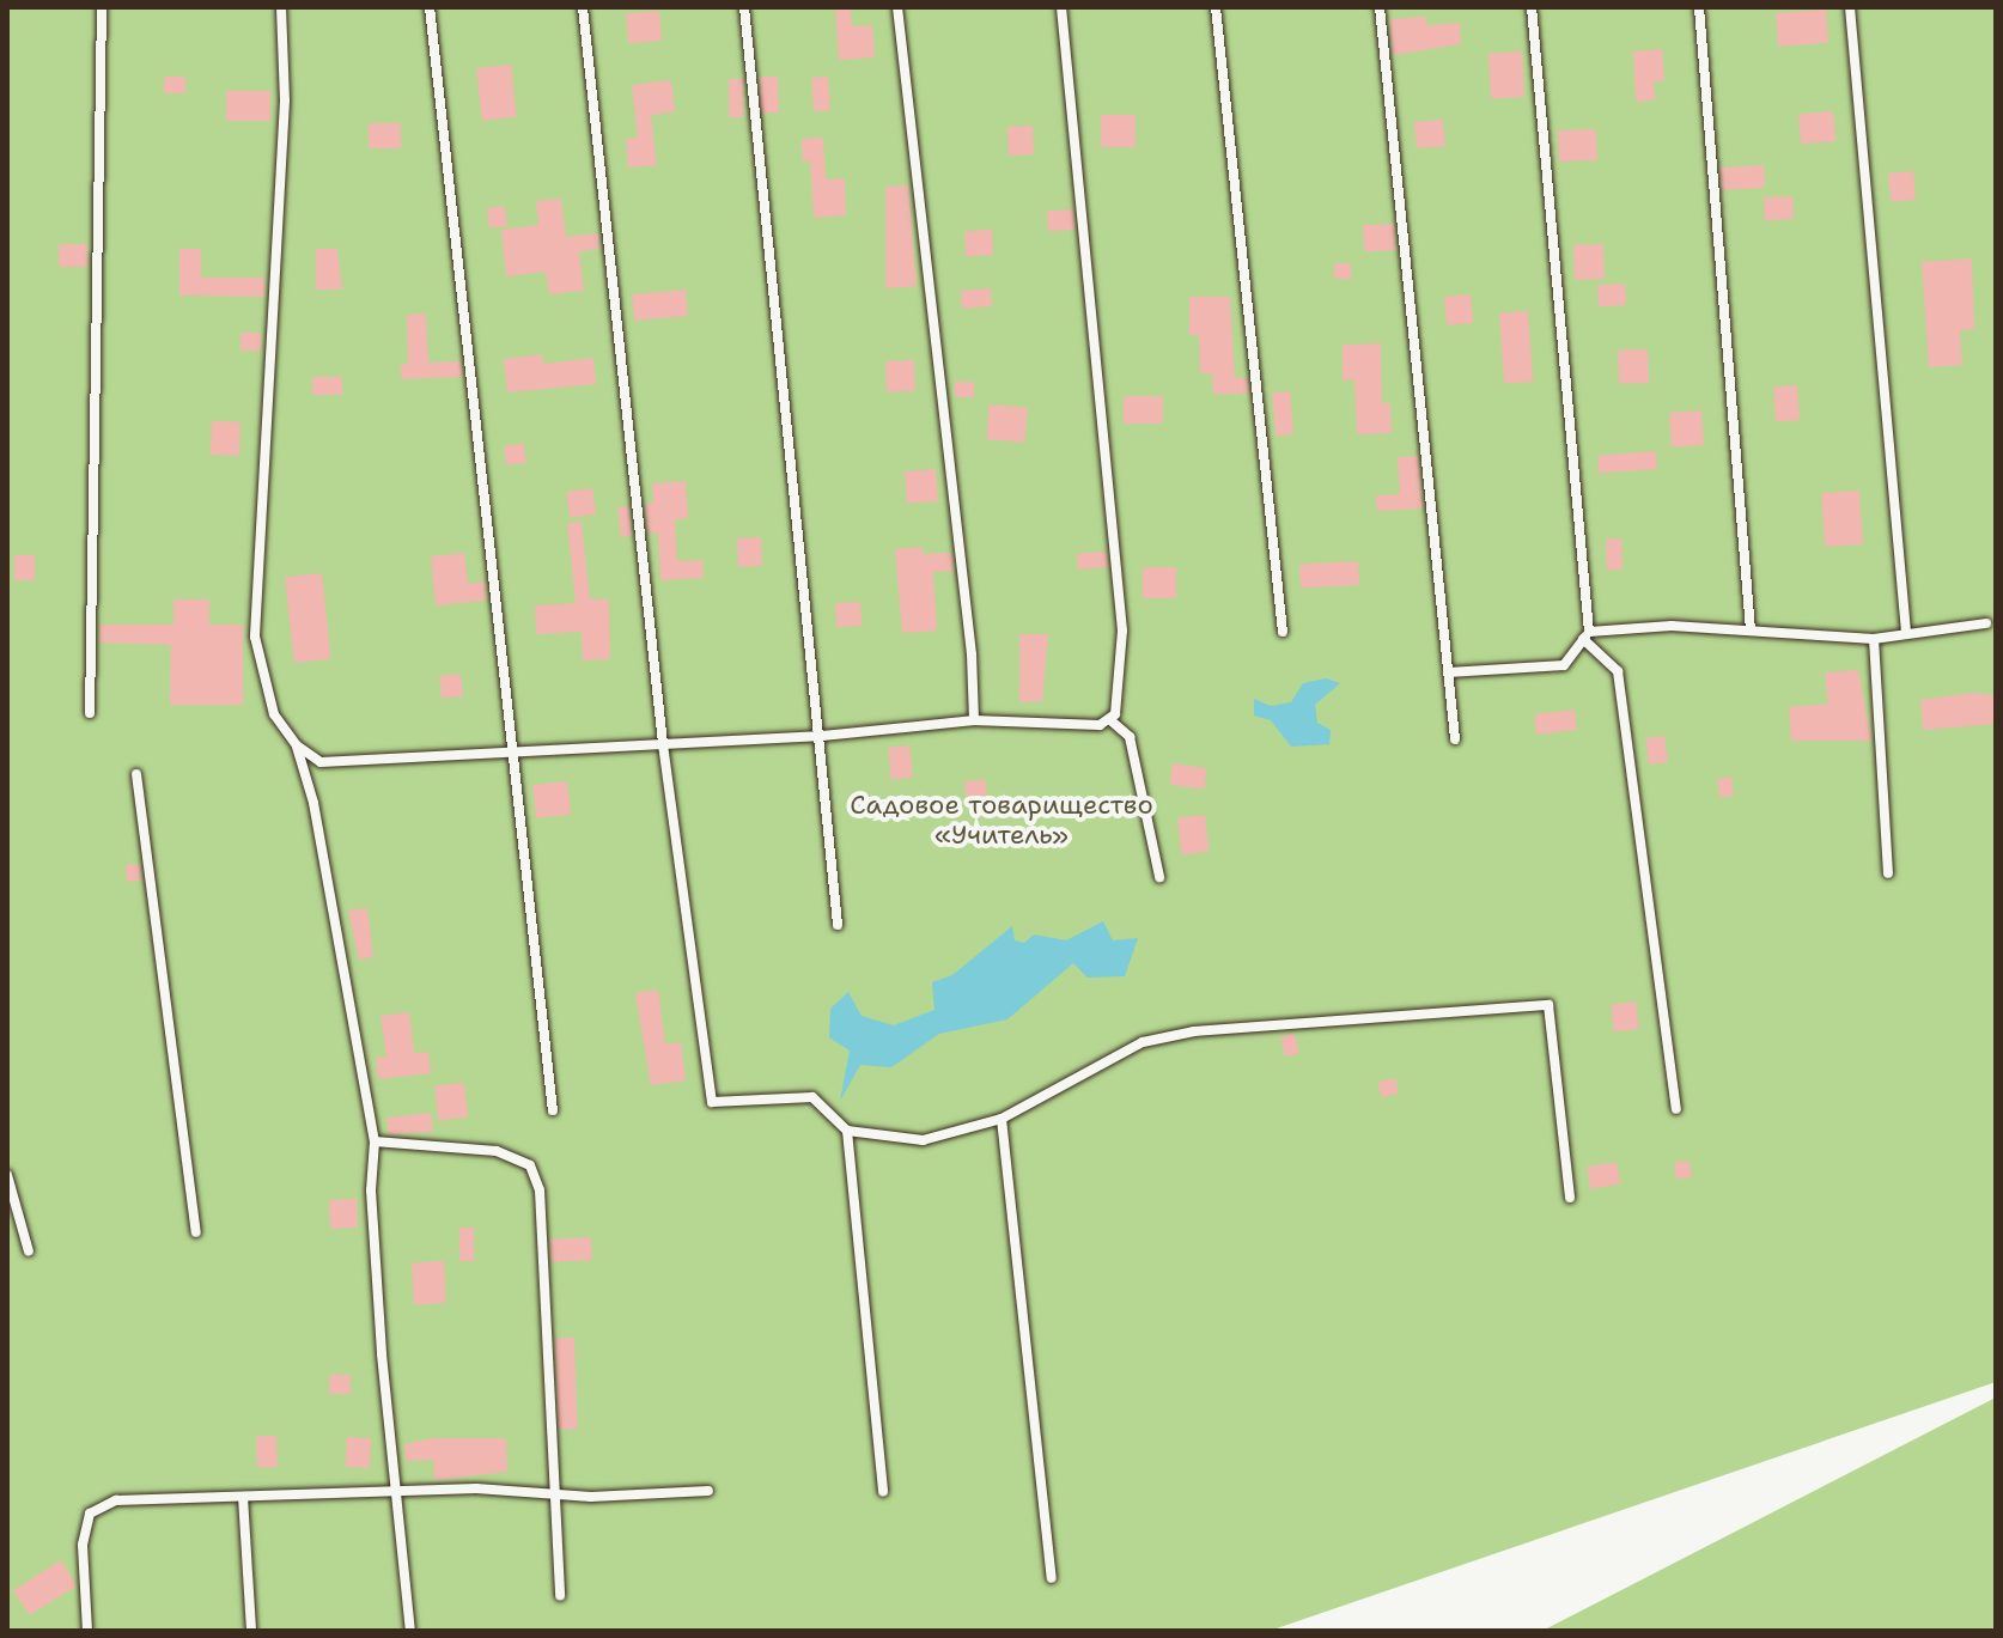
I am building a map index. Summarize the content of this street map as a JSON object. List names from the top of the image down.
{
  "parks": ["Садовое товарищество «Учитель»"]
}
